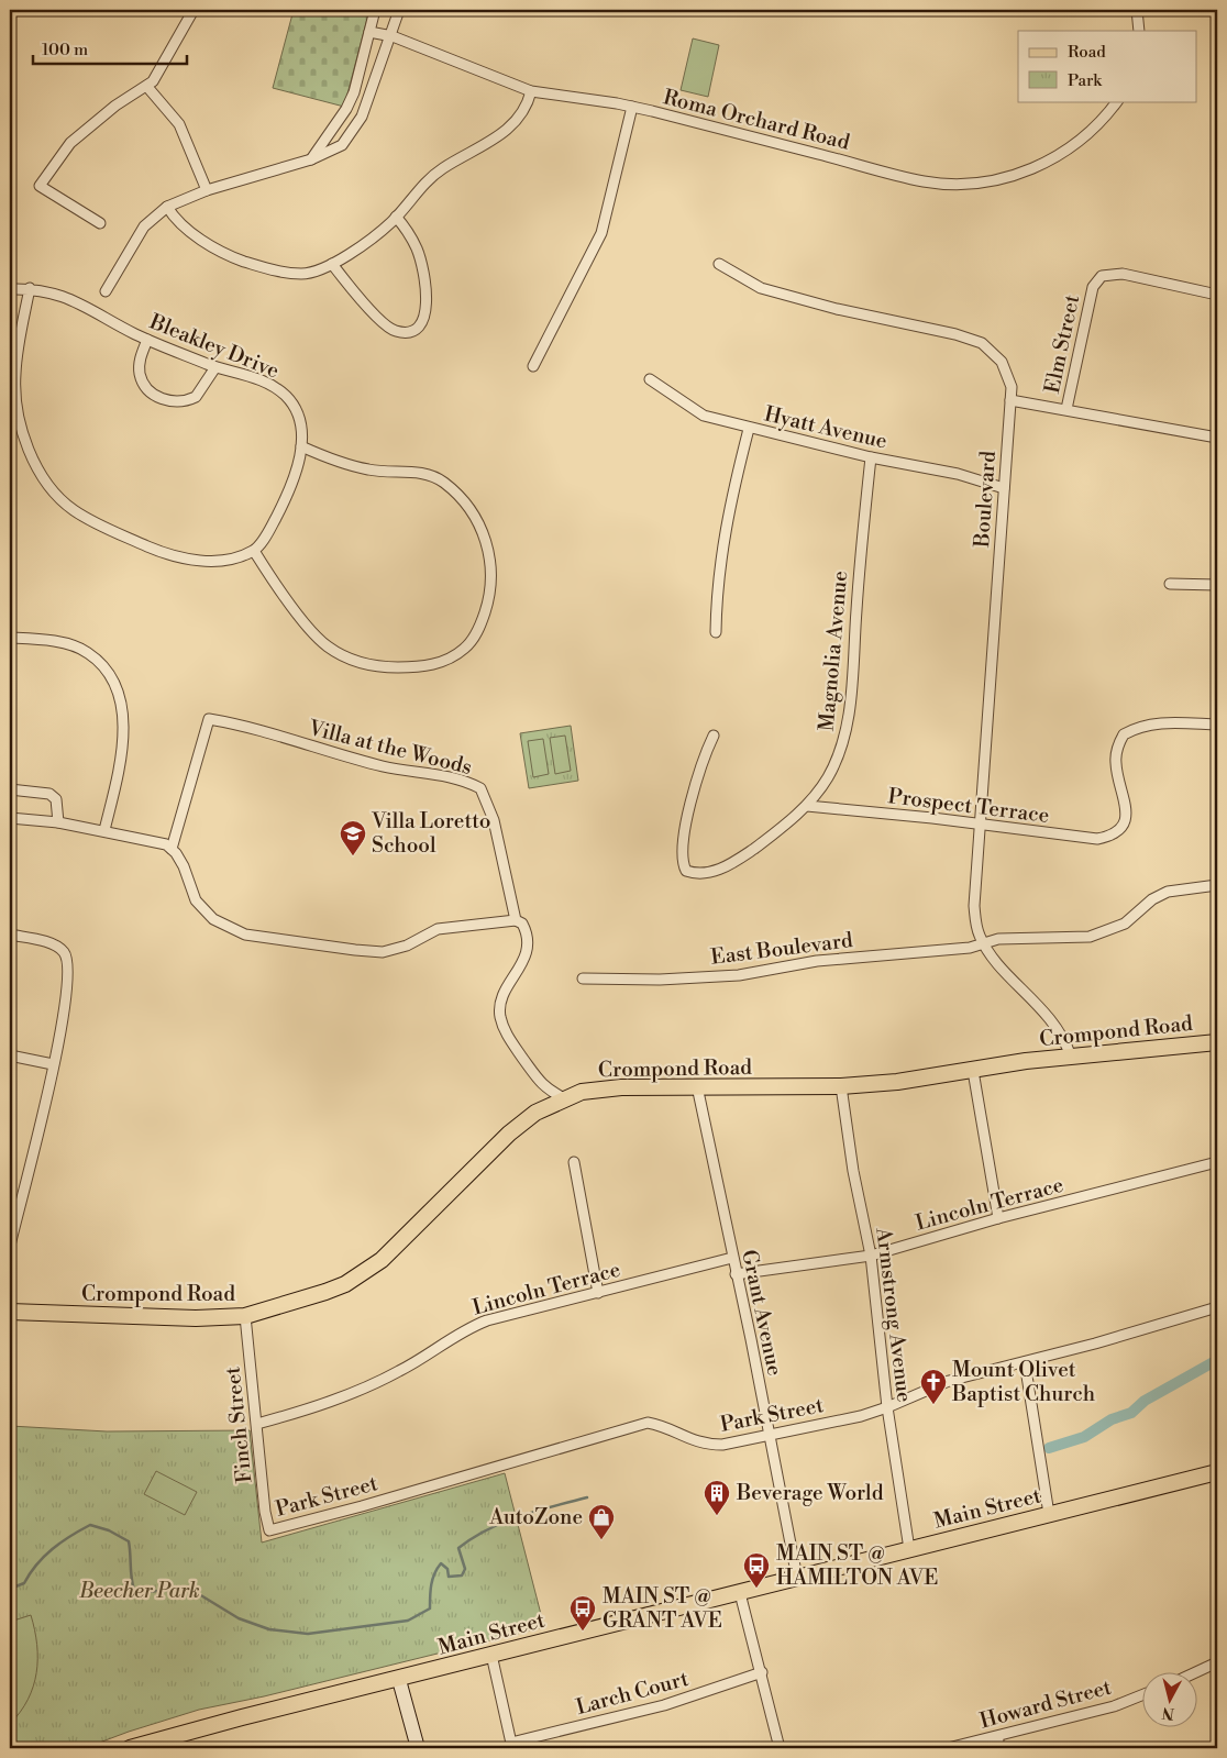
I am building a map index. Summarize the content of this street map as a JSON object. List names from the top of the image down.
{
  "streets": {
    "main road": ["Crompond Road", "Main Street"],
    "street": [
      "Roma Orchard Road",
      "Elm Street",
      "Bleakley Drive",
      "Hyatt Avenue",
      "Boulevard",
      "Magnolia Avenue",
      "Villa at the Woods",
      "Prospect Terrace",
      "East Boulevard",
      "Lincoln Terrace",
      "Grant Avenue",
      "Armstrong Avenue",
      "Park Street",
      "Finch Street",
      "Larch Court",
      "Howard Street"
    ]
  },
  "crossings": [
    ["Hyatt Avenue", "Boulevard"],
    ["Hyatt Avenue", "Magnolia Avenue"],
    ["Boulevard", "Prospect Terrace"],
    ["Boulevard", "East Boulevard"],
    ["Magnolia Avenue", "Prospect Terrace"],
    ["Villa at the Woods", "Crompond Road"],
    ["Crompond Road", "Grant Avenue"],
    ["Crompond Road", "Armstrong Avenue"],
    ["Crompond Road", "Finch Street"],
    ["Lincoln Terrace", "Grant Avenue"],
    ["Lincoln Terrace", "Armstrong Avenue"],
    ["Lincoln Terrace", "Finch Street"],
    ["Grant Avenue", "Park Street"],
    ["Grant Avenue", "Main Street"],
    ["Armstrong Avenue", "Park Street"],
    ["Armstrong Avenue", "Main Street"],
    ["Park Street", "Finch Street"]
  ],
  "parks": ["Beecher Park"],
  "places": {
    "school or university": ["Villa Loretto School"],
    "church": ["Mount Olivet Baptist Church"],
    "building": ["Beverage World"],
    "shop": ["AutoZone"],
    "bus stop": ["MAIN ST @ HAMILTON AVE", "MAIN ST @ GRANT AVE"]
  },
  "legend": ["Road", "Park"],
  "scale_bar": "100 m",
  "north": "bottom"
}
